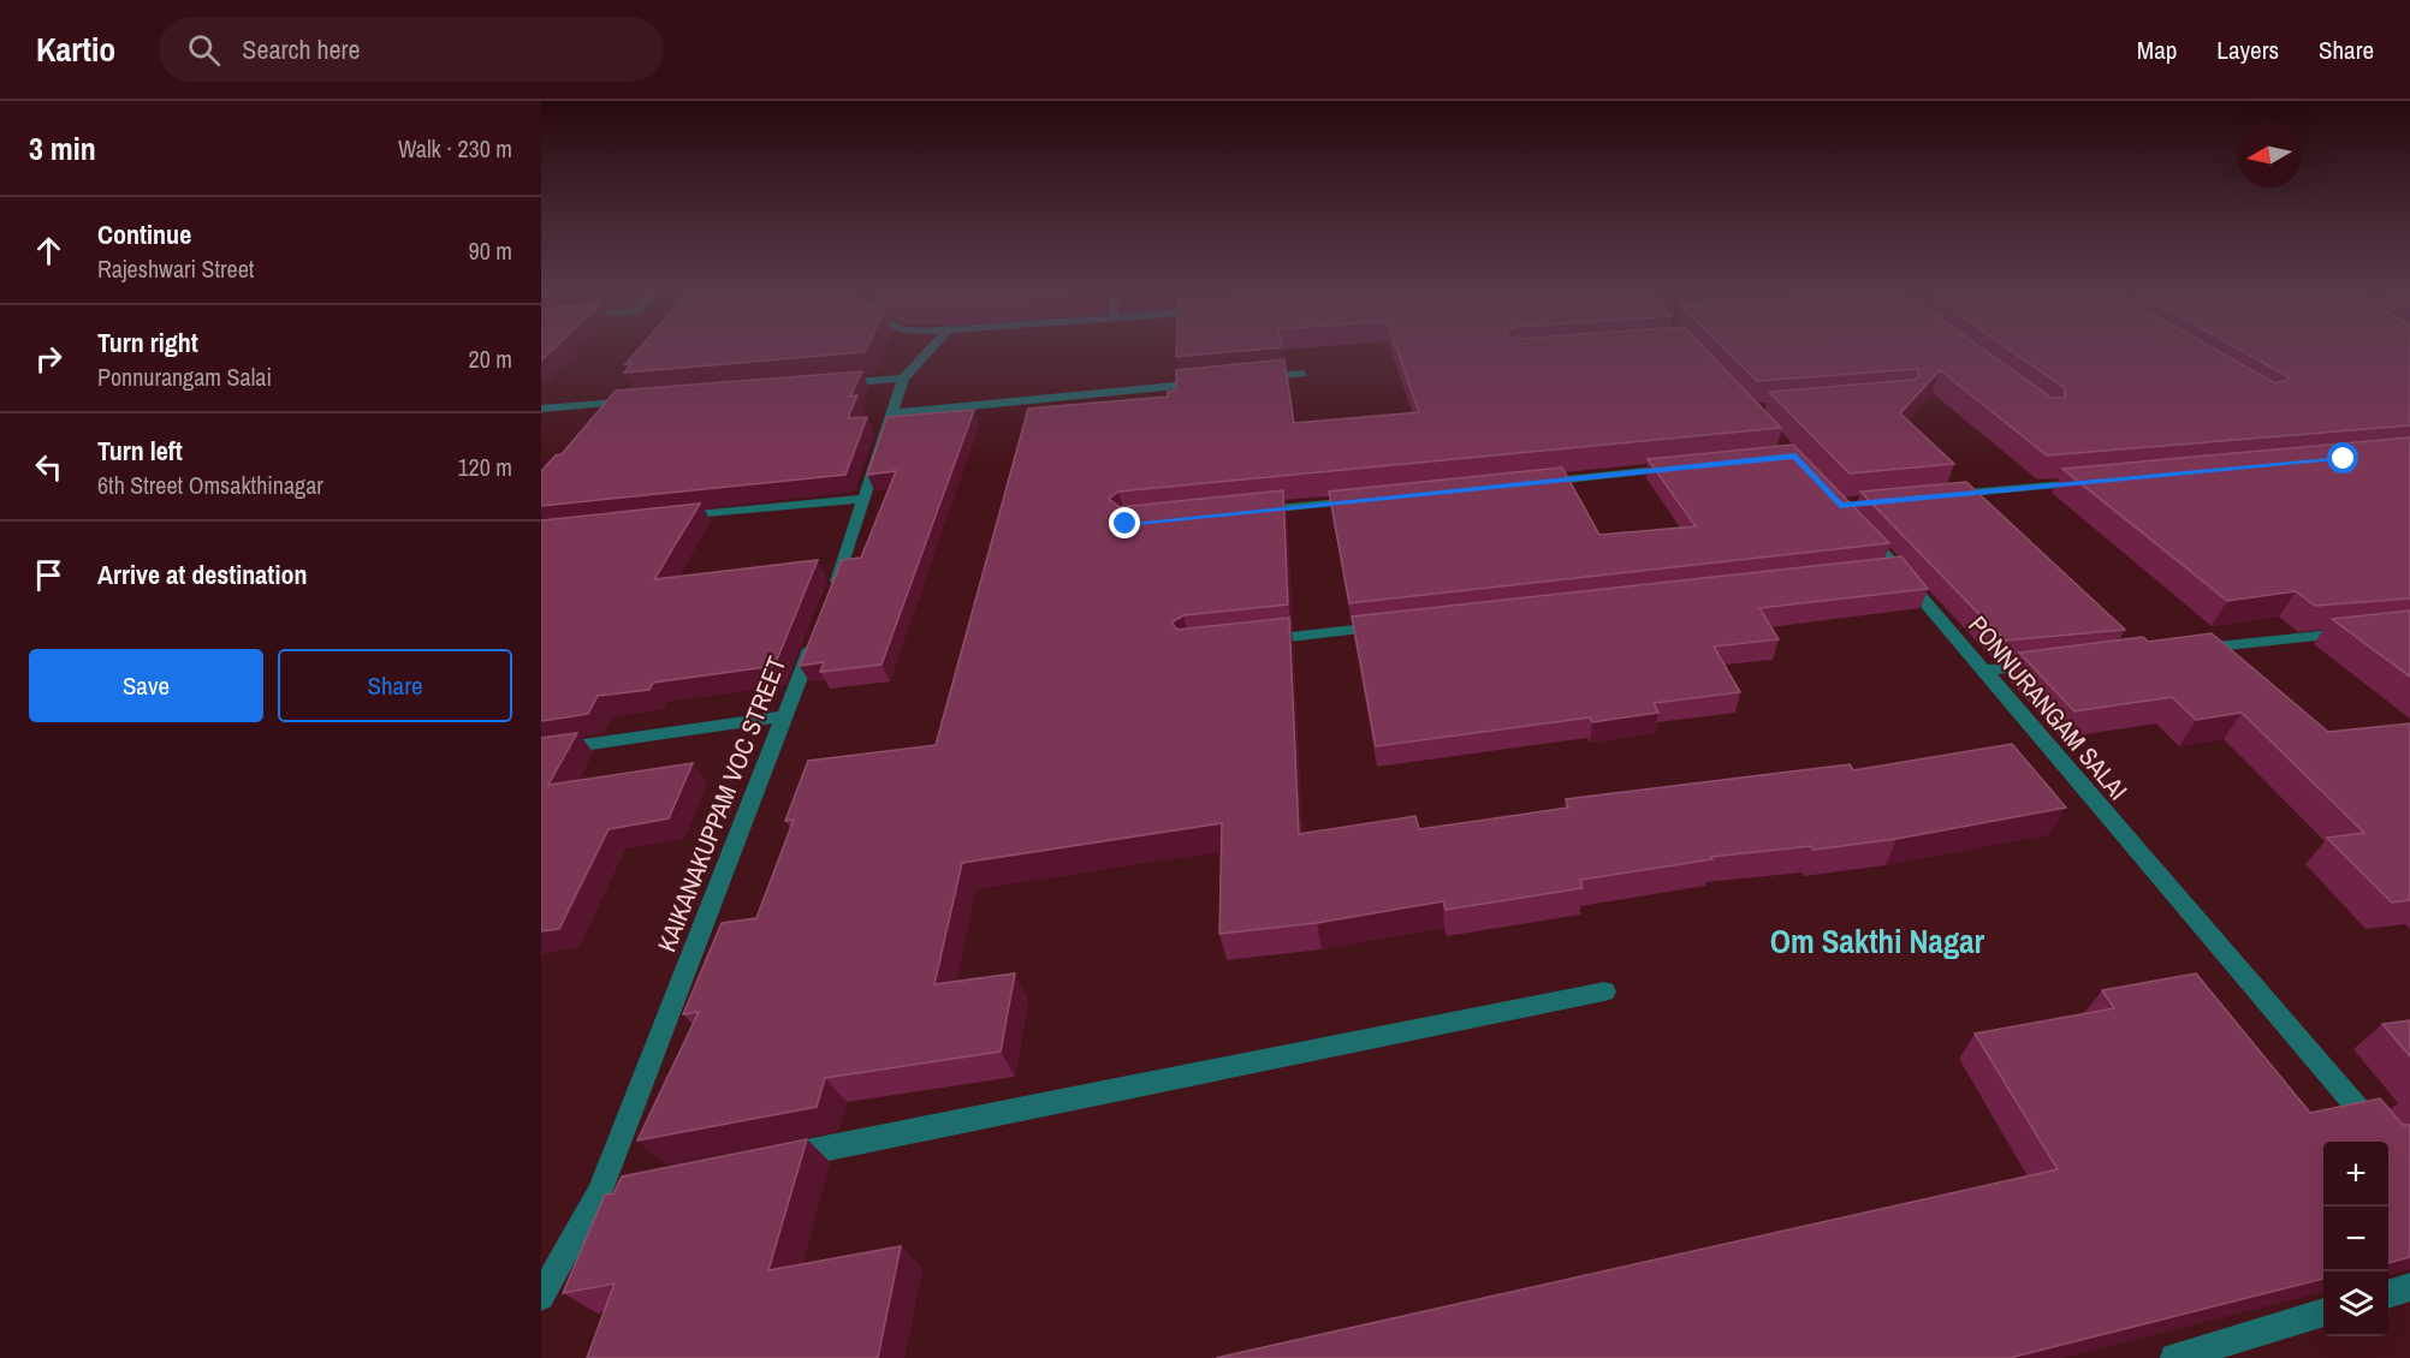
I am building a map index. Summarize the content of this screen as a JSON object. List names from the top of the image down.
{
  "streets": {
    "street": ["PONNURANGAM SALAI", "KAIKANAKUPPAM VOC STREET"]
  },
  "districts": ["Om Sakthi Nagar"],
  "north": "left",
  "page": {
    "header": "Kartio",
    "search": "Search here",
    "nav": ["Map", "Layers", "Share"],
    "heading": ["3 min", "Walk · 230 m"],
    "list": [
      ["Continue", "Rajeshwari Street", "90 m"],
      ["Turn right", "Ponnurangam Salai", "20 m"],
      ["Turn left", "6th Street Omsakthinagar", "120 m"],
      "Arrive at destination"
    ],
    "buttons": ["Save", "Share"],
    "map_buttons": ["+", "−"]
  }
}
